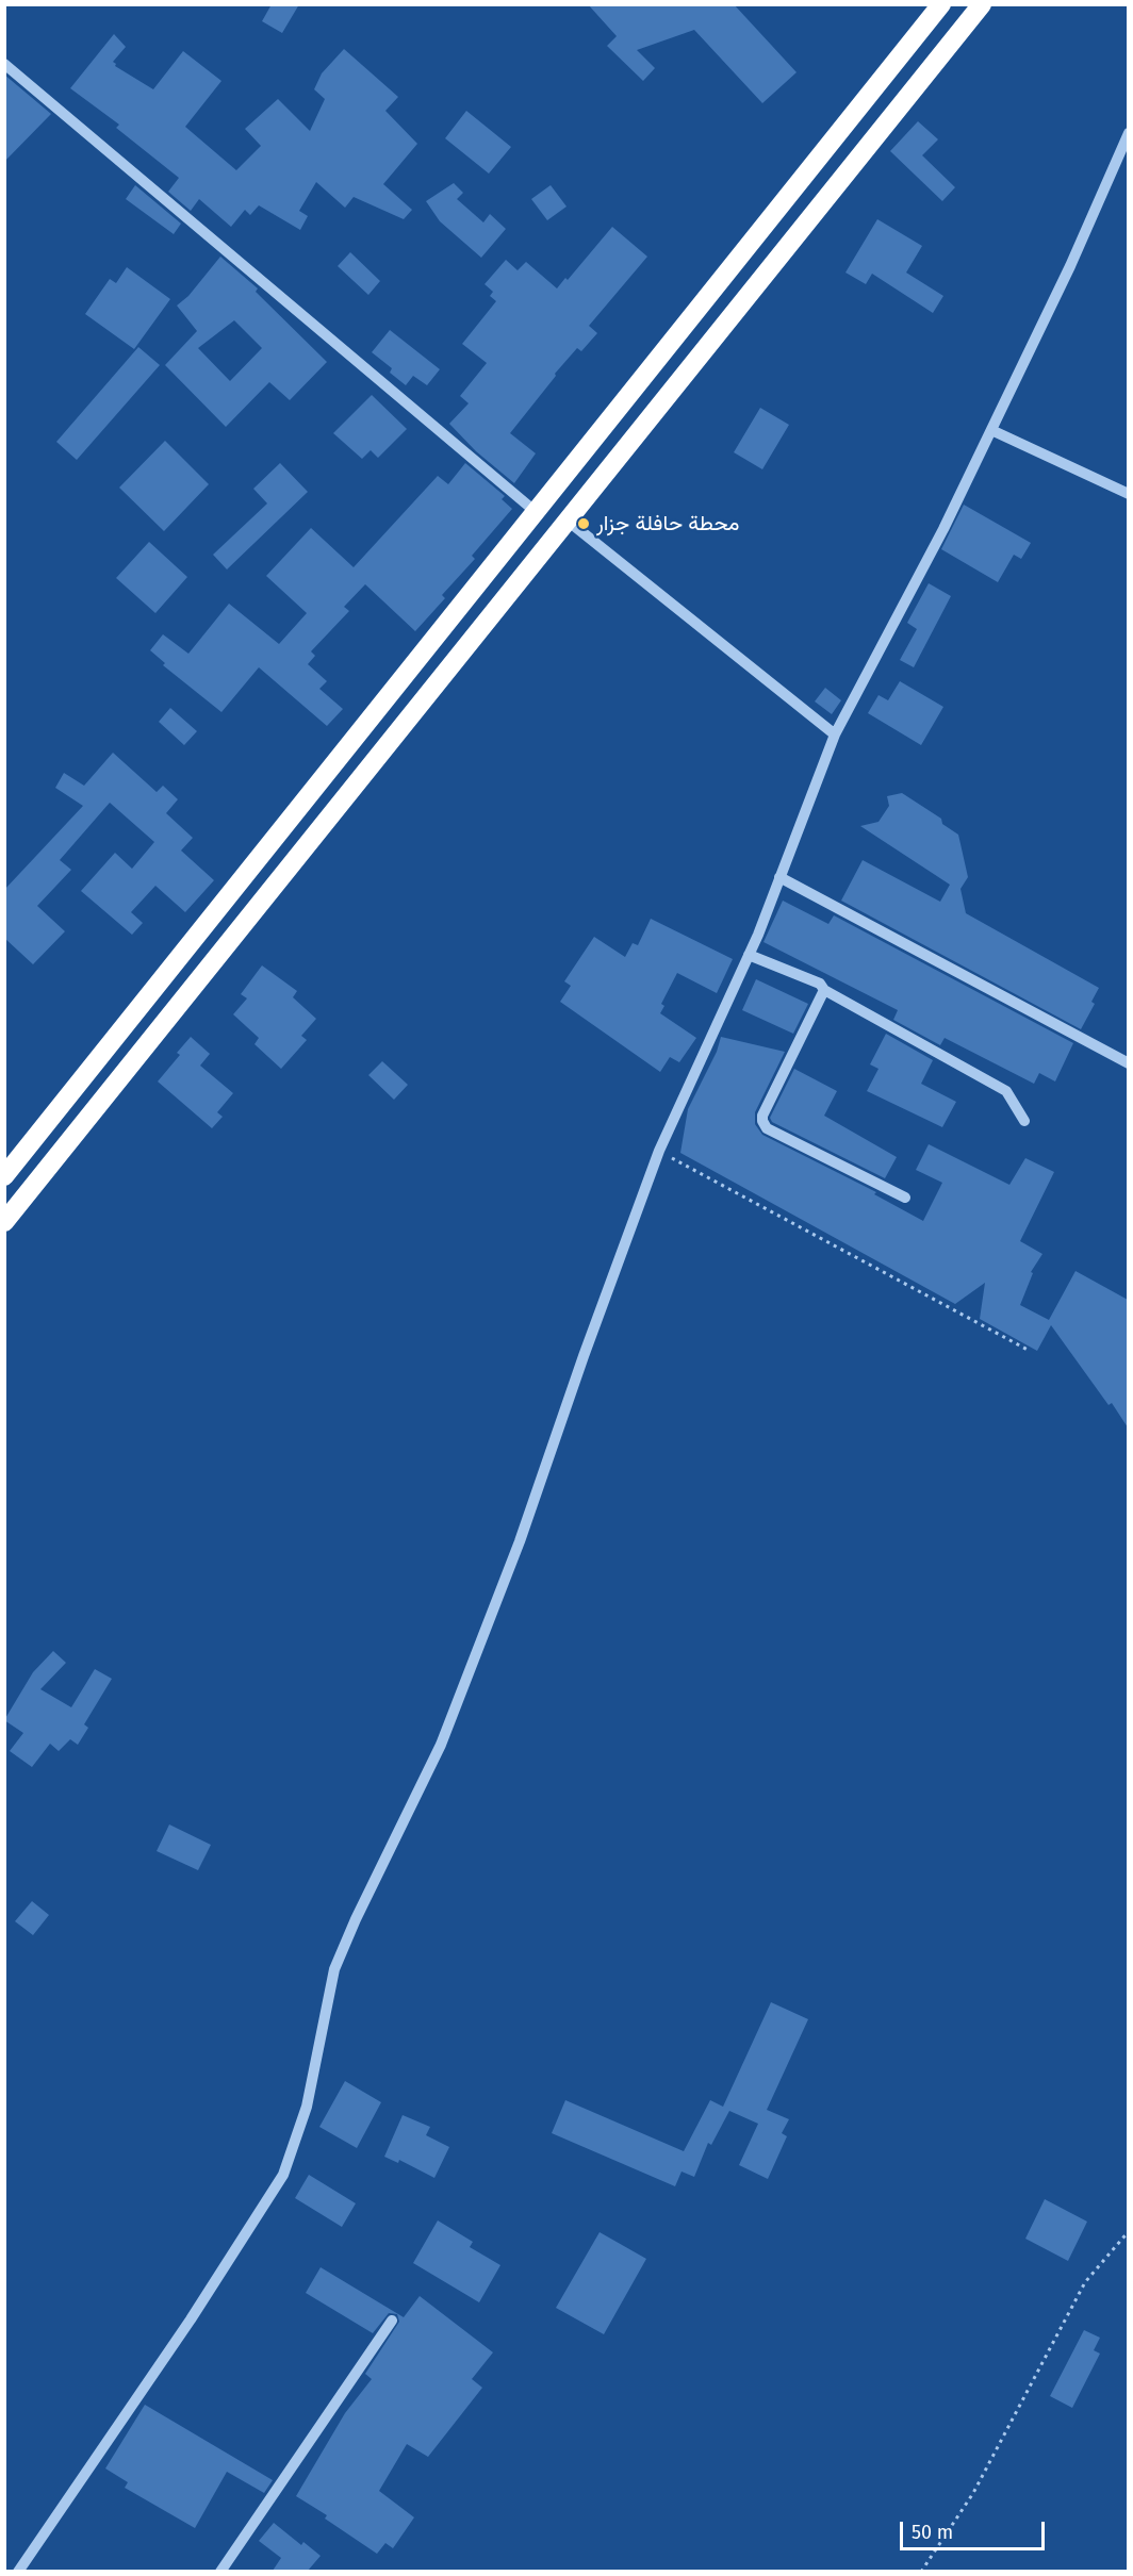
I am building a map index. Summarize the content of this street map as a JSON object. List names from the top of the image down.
{
  "places": ["محطة حافلة جزار"],
  "scale_bar": "50 m"
}
